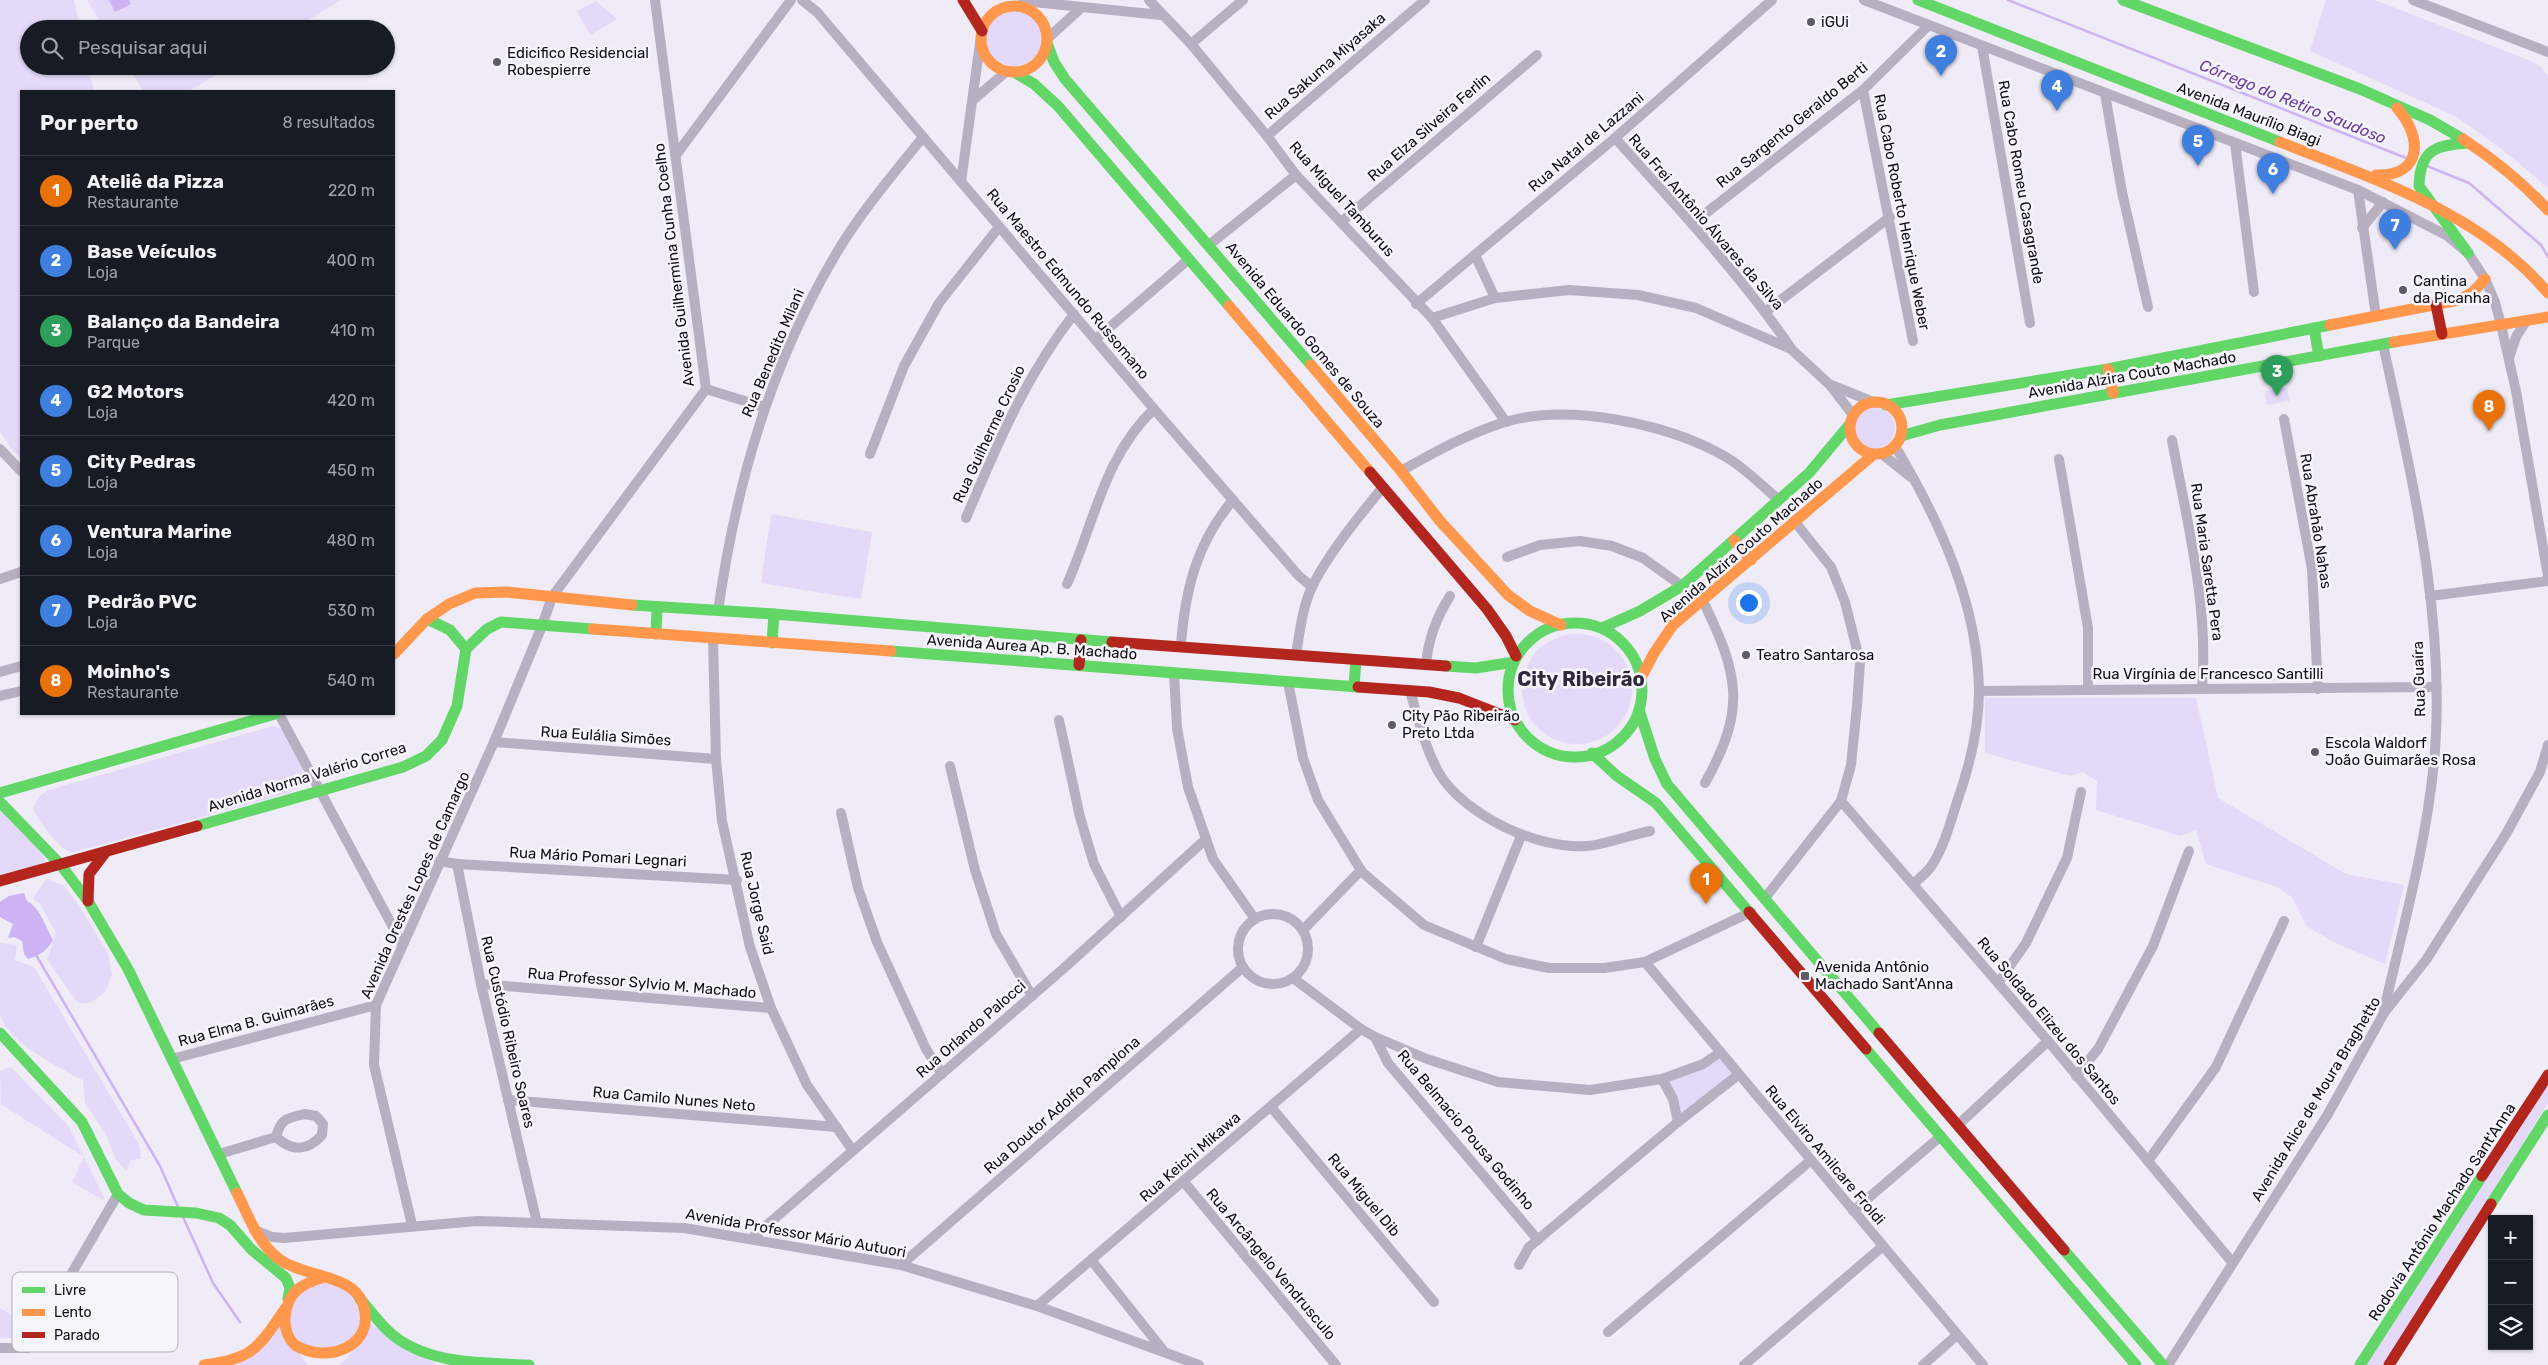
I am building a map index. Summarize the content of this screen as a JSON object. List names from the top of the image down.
{
  "streets": {
    "main road": [
      "Avenida Maurílio Biagi",
      "Avenida Eduardo Gomes de Souza",
      "Avenida Alzira Couto Machado",
      "Avenida Aurea Ap. B. Machado",
      "Avenida Norma Valério Correa",
      "Rodovia Antônio Machado Sant'Anna"
    ],
    "street": [
      "Rua Sakuma Miyasaka",
      "Rua Sargento Geraldo Berti",
      "Rua Elza Silveira Ferlin",
      "Rua Natal de Lazzani",
      "Rua Cabo Romeu Casagrande",
      "Rua Miguel Tamburus",
      "Rua Cabo Roberto Henrique Weber",
      "Rua Frei Antônio Álvares da Silva",
      "Avenida Guilhermina Cunha Coelho",
      "Rua Maestro Edmundo Russomano",
      "Rua Benedito Milani",
      "Rua Guilherme Crosio",
      "Rua Abrahão Nahas",
      "Rua Maria Saretta Pera",
      "Rua Virgínia de Francesco Santilli",
      "Rua Guaíra",
      "Rua Eulália Simões",
      "Rua Mário Pomari Legnari",
      "Avenida Orestes Lopes de Camargo",
      "Rua Jorge Said",
      "Rua Professor Sylvio M. Machado",
      "Rua Elma B. Guimarães",
      "Rua Soldado Elizeu dos Santos",
      "Rua Orlando Palocci",
      "Rua Custódio Ribeiro Soares",
      "Rua Camilo Nunes Neto",
      "Avenida Alice de Moura Braghetto",
      "Rua Doutor Adolfo Pamplona",
      "Rua Belmacio Pousa Godinho",
      "Rua Elviro Amilcare Froldi",
      "Rua Keichi Mikawa",
      "Rua Miguel Dib",
      "Avenida Professor Mário Autuori",
      "Rua Arcângelo Vendrusculo"
    ]
  },
  "crossings": [
    ["Rua Sakuma Miyasaka", "Rua Miguel Tamburus"],
    ["Rua Sargento Geraldo Berti", "Rua Cabo Roberto Henrique Weber"],
    ["Rua Sargento Geraldo Berti", "Rua Frei Antônio Álvares da Silva"],
    ["Rua Elza Silveira Ferlin", "Rua Miguel Tamburus"],
    ["Rua Natal de Lazzani", "Rua Miguel Tamburus"],
    ["Rua Natal de Lazzani", "Rua Frei Antônio Álvares da Silva"],
    ["Avenida Guilhermina Cunha Coelho", "Avenida Aurea Ap. B. Machado"],
    ["Avenida Guilhermina Cunha Coelho", "Avenida Orestes Lopes de Camargo"],
    ["Rua Maestro Edmundo Russomano", "Rua Benedito Milani"],
    ["Rua Maestro Edmundo Russomano", "Rua Guilherme Crosio"],
    ["Avenida Eduardo Gomes de Souza", "Avenida Alzira Couto Machado"],
    ["Avenida Eduardo Gomes de Souza", "Avenida Aurea Ap. B. Machado"],
    ["Rua Benedito Milani", "Avenida Aurea Ap. B. Machado"],
    ["Avenida Alzira Couto Machado", "Avenida Aurea Ap. B. Machado"],
    ["Avenida Alzira Couto Machado", "Rua Guaíra"],
    ["Rua Abrahão Nahas", "Rua Virgínia de Francesco Santilli"],
    ["Rua Maria Saretta Pera", "Rua Virgínia de Francesco Santilli"],
    ["Avenida Aurea Ap. B. Machado", "Avenida Orestes Lopes de Camargo"],
    ["Avenida Aurea Ap. B. Machado", "Rua Jorge Said"],
    ["Rua Virgínia de Francesco Santilli", "Rua Guaíra"],
    ["Rua Guaíra", "Avenida Alice de Moura Braghetto"],
    ["Rua Eulália Simões", "Avenida Orestes Lopes de Camargo"],
    ["Rua Eulália Simões", "Rua Jorge Said"],
    ["Rua Mário Pomari Legnari", "Rua Jorge Said"],
    ["Rua Mário Pomari Legnari", "Rua Custódio Ribeiro Soares"],
    ["Avenida Orestes Lopes de Camargo", "Rua Elma B. Guimarães"],
    ["Avenida Orestes Lopes de Camargo", "Avenida Professor Mário Autuori"],
    ["Rua Jorge Said", "Rua Professor Sylvio M. Machado"],
    ["Rua Jorge Said", "Rua Orlando Palocci"],
    ["Rua Jorge Said", "Rua Camilo Nunes Neto"],
    ["Rua Professor Sylvio M. Machado", "Rua Custódio Ribeiro Soares"],
    ["Rua Soldado Elizeu dos Santos", "Avenida Alice de Moura Braghetto"],
    ["Rua Orlando Palocci", "Avenida Professor Mário Autuori"],
    ["Rua Custódio Ribeiro Soares", "Rua Camilo Nunes Neto"],
    ["Rua Custódio Ribeiro Soares", "Avenida Professor Mário Autuori"],
    ["Rua Doutor Adolfo Pamplona", "Avenida Professor Mário Autuori"],
    ["Rua Keichi Mikawa", "Rua Miguel Dib"],
    ["Rua Keichi Mikawa", "Avenida Professor Mário Autuori"],
    ["Rua Keichi Mikawa", "Rua Arcângelo Vendrusculo"]
  ],
  "districts": ["City Ribeirão"],
  "water": ["Córrego do Retiro Saudoso"],
  "places": {
    "other": [
      "iGUi",
      "Edicifico Residencial Robespierre",
      "Cantina da Picanha",
      "Teatro Santarosa",
      "City Pão Ribeirão Preto Ltda",
      "Escola Waldorf João Guimarães Rosa"
    ],
    "transit": ["Avenida Antônio Machado Sant'Anna"]
  },
  "legend": ["Livre", "Lento", "Parado"],
  "page": {
    "search": "Pesquisar aqui",
    "pins": [
      "2",
      "4",
      "5",
      "6",
      "7",
      "3",
      "8",
      "1"
    ],
    "heading": ["Por perto", "8 resultados"],
    "list": [
      {
        "mark": "1",
        "name": "Ateliê da Pizza",
        "note": "Restaurante",
        "value": "220 m"
      },
      {
        "mark": "2",
        "name": "Base Veículos",
        "note": "Loja",
        "value": "400 m"
      },
      {
        "mark": "3",
        "name": "Balanço da Bandeira",
        "note": "Parque",
        "value": "410 m"
      },
      {
        "mark": "4",
        "name": "G2 Motors",
        "note": "Loja",
        "value": "420 m"
      },
      {
        "mark": "5",
        "name": "City Pedras",
        "note": "Loja",
        "value": "450 m"
      },
      {
        "mark": "6",
        "name": "Ventura Marine",
        "note": "Loja",
        "value": "480 m"
      },
      {
        "mark": "7",
        "name": "Pedrão PVC",
        "note": "Loja",
        "value": "530 m"
      },
      {
        "mark": "8",
        "name": "Moinho's",
        "note": "Restaurante",
        "value": "540 m"
      }
    ],
    "map_buttons": ["+", "−"]
  }
}
